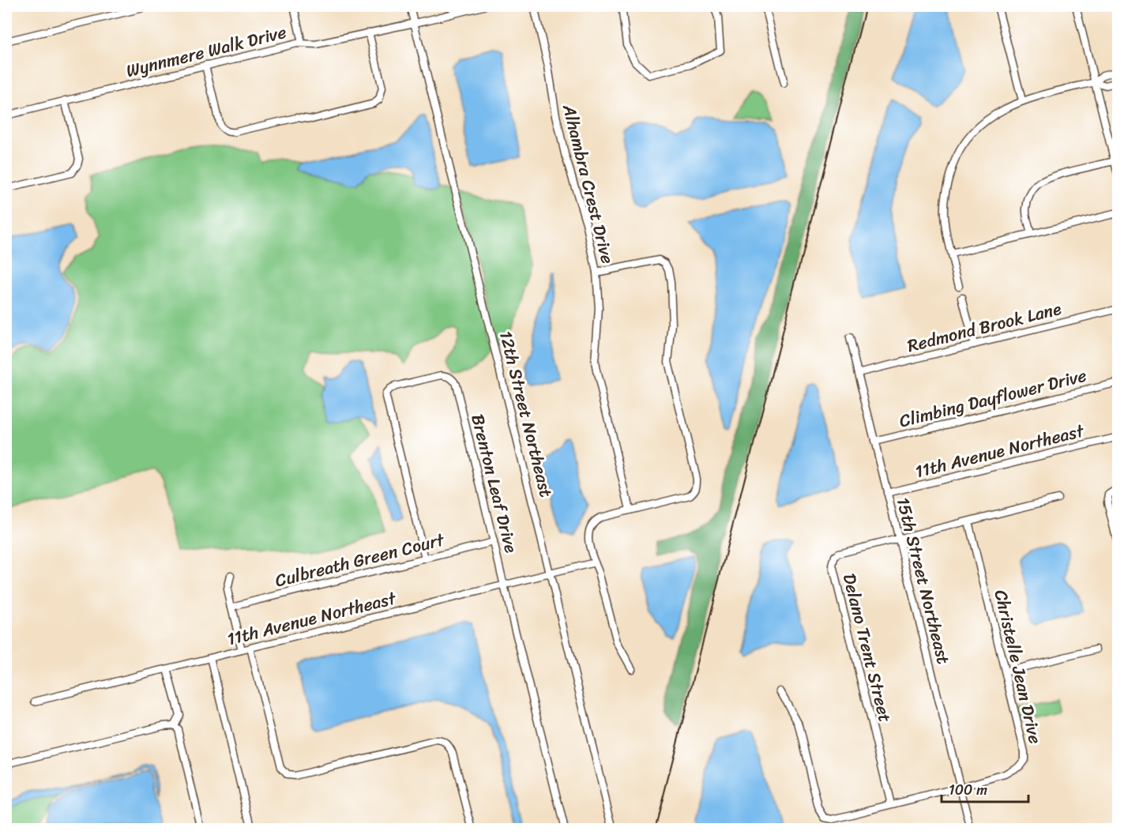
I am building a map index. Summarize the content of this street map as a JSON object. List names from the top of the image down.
{
  "streets": {
    "street": [
      "Wynnmere Walk Drive",
      "Alhambra Crest Drive",
      "Redmond Brook Lane",
      "Climbing Dayflower Drive",
      "12th Street Northeast",
      "11th Avenue Northeast",
      "Brenton Leaf Drive",
      "Culbreath Green Court",
      "15th Street Northeast",
      "Delano Trent Street",
      "Christelle Jean Drive"
    ]
  },
  "crossings": [
    ["Wynnmere Walk Drive", "12th Street Northeast"],
    ["Redmond Brook Lane", "15th Street Northeast"],
    ["Climbing Dayflower Drive", "15th Street Northeast"],
    ["12th Street Northeast", "11th Avenue Northeast"],
    ["11th Avenue Northeast", "Brenton Leaf Drive"],
    ["11th Avenue Northeast", "15th Street Northeast"],
    ["Brenton Leaf Drive", "Culbreath Green Court"],
    ["15th Street Northeast", "Delano Trent Street"],
    ["15th Street Northeast", "Christelle Jean Drive"],
    ["Delano Trent Street", "Christelle Jean Drive"]
  ],
  "scale_bar": "100 m"
}
